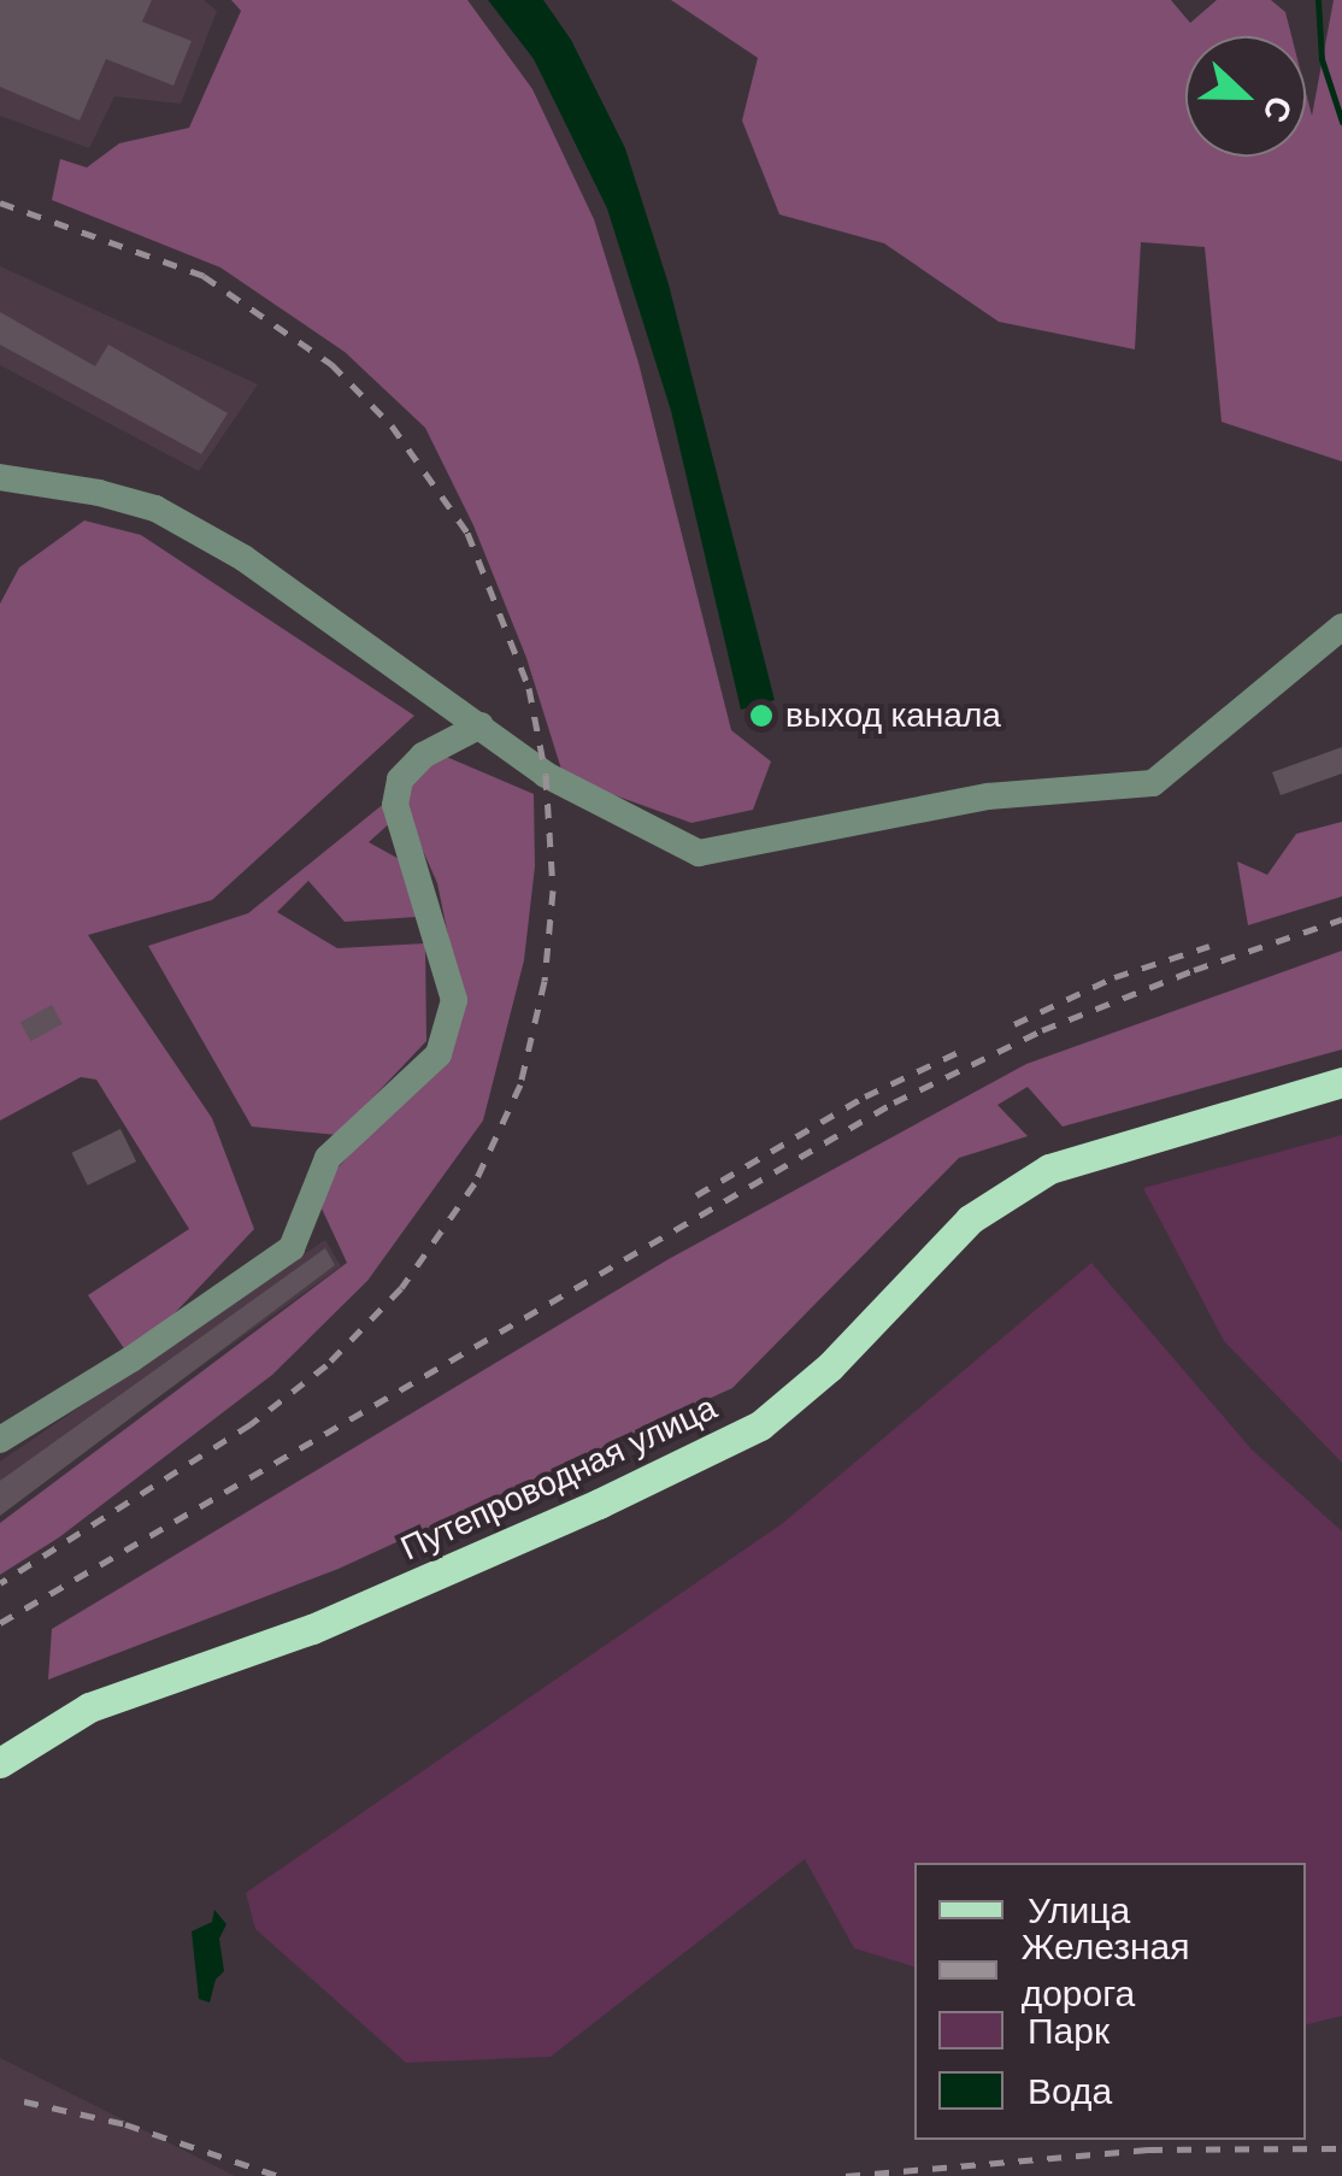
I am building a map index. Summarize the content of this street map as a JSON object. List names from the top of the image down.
{
  "streets": {
    "main road": ["Путепроводная улица"]
  },
  "places": ["выход канала"],
  "legend": [
    "Улица",
    "Железная дорога",
    "Парк",
    "Вода"
  ],
  "north": "right"
}
